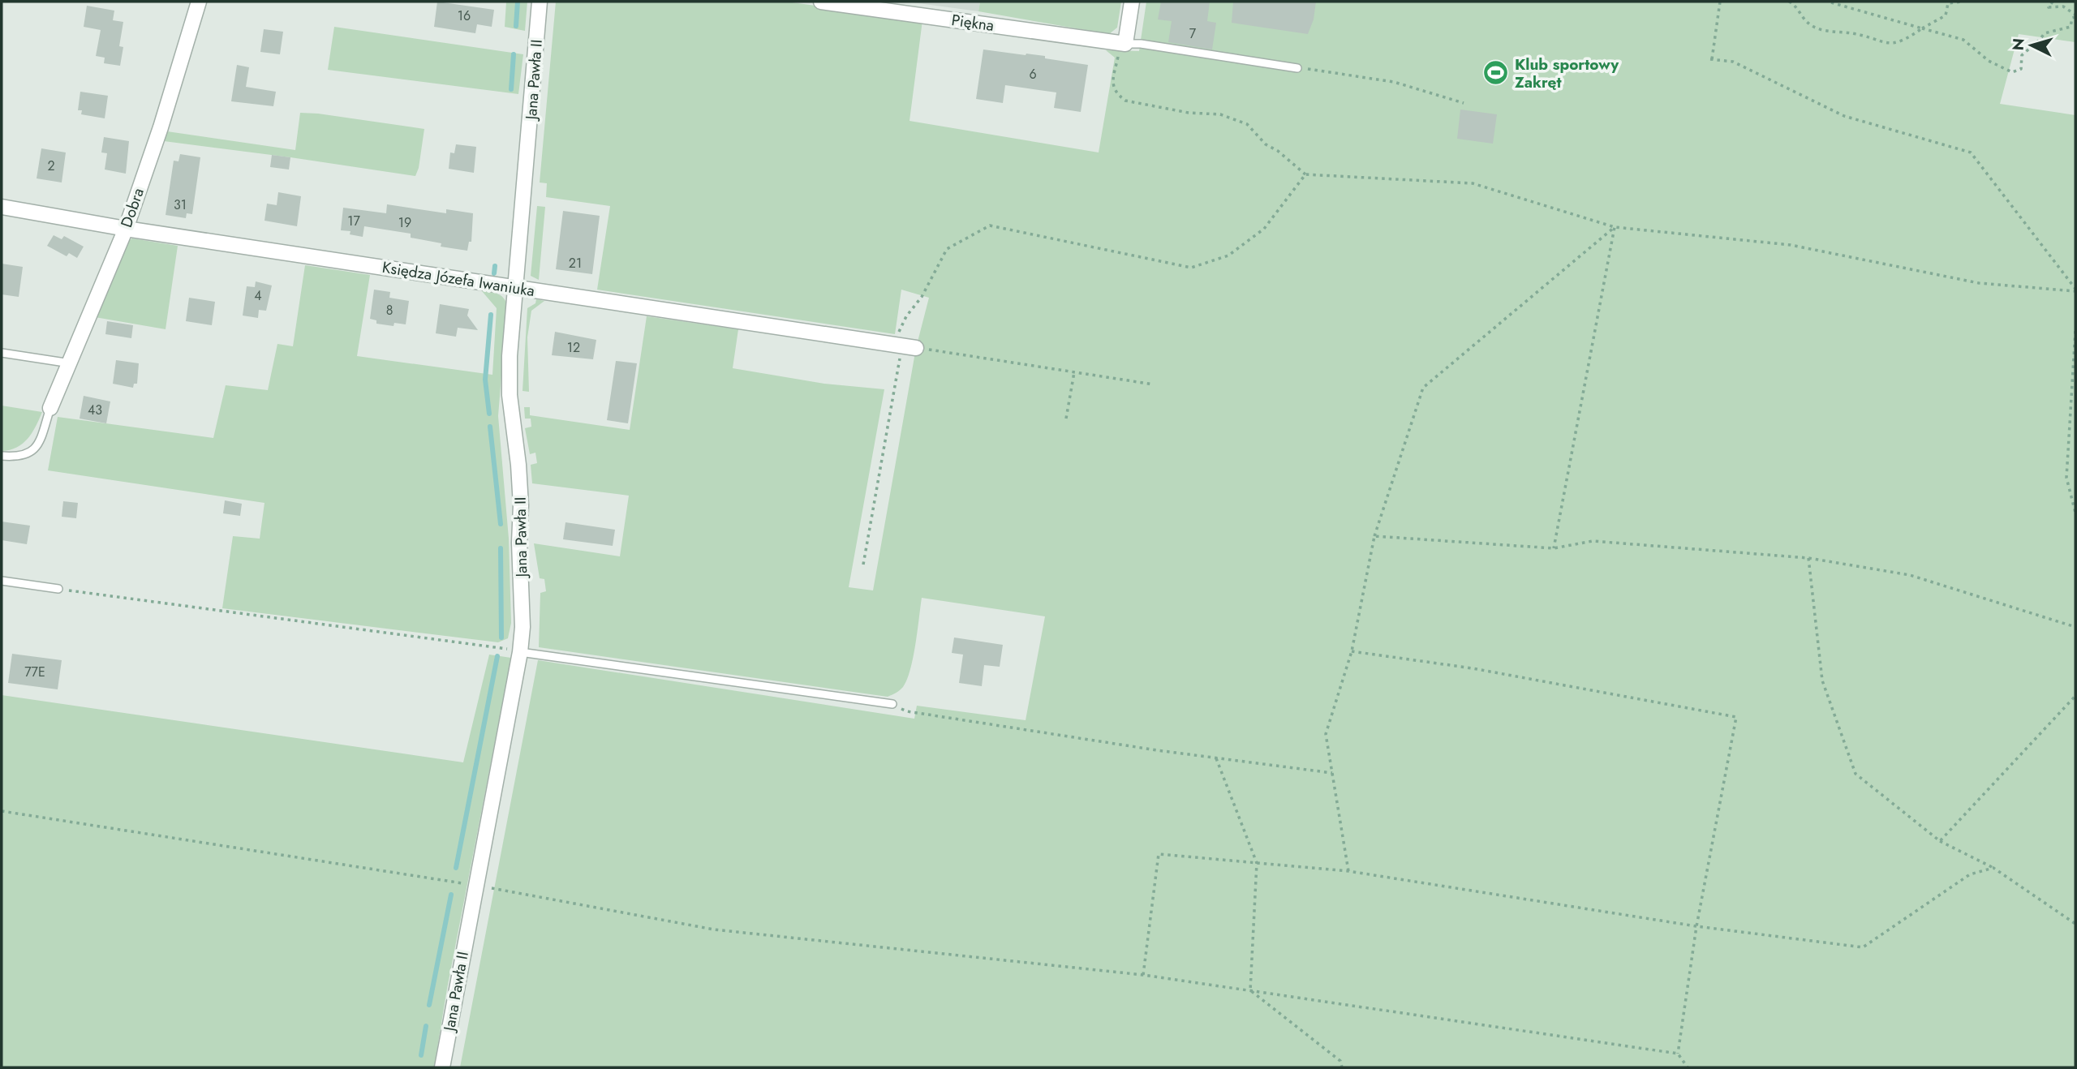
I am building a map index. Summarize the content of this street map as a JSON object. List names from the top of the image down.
{
  "streets": {
    "street": [
      "Piękna",
      "Jana Pawła II",
      "Dobra",
      "Księdza Józefa Iwaniuka"
    ]
  },
  "crossings": [
    ["Jana Pawła II", "Księdza Józefa Iwaniuka"],
    ["Dobra", "Księdza Józefa Iwaniuka"]
  ],
  "places": {
    "sports": ["Klub sportowy Zakręt"]
  },
  "house_numbers": [
    "16",
    "7",
    "6",
    "2",
    "31",
    "17",
    "19",
    "21",
    "4",
    "8",
    "12",
    "43",
    "77E"
  ],
  "north": "left"
}
